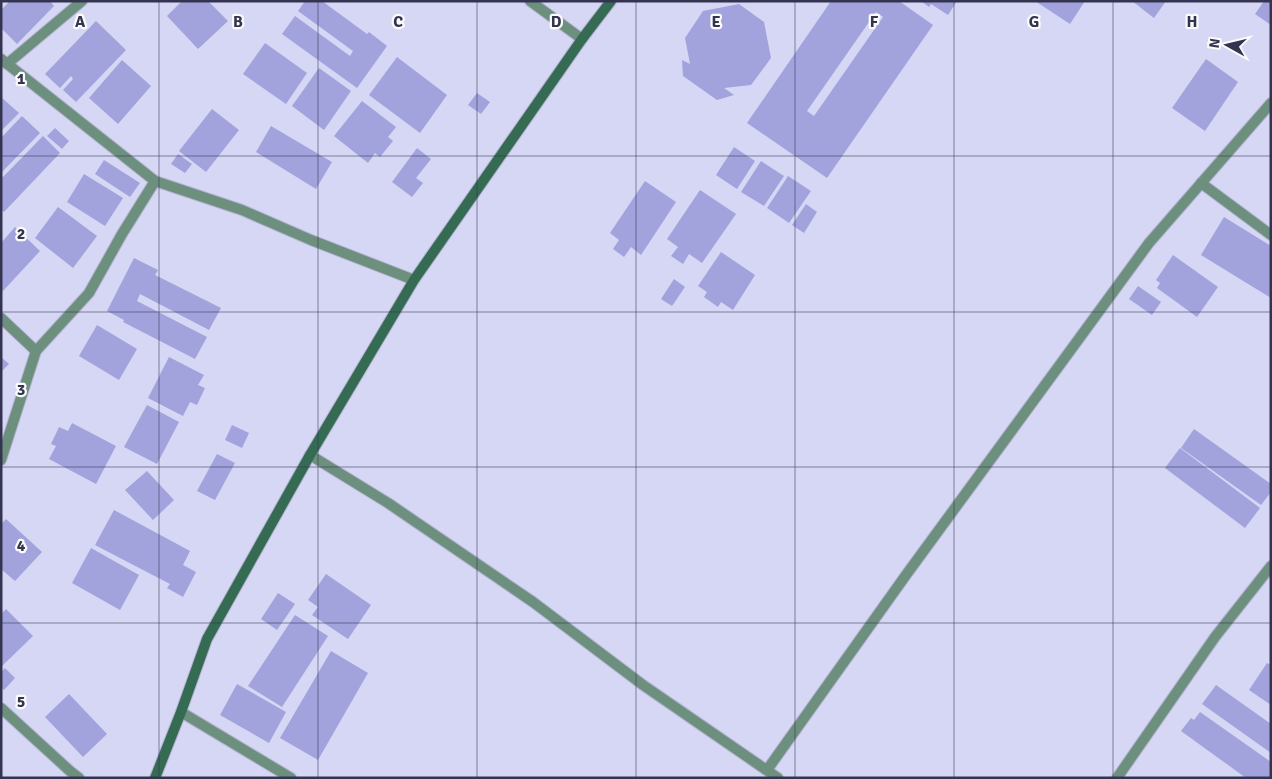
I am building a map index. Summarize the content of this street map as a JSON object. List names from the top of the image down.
{
  "north": "left",
  "grid": {
    "columns": [
      "A",
      "B",
      "C",
      "D",
      "E",
      "F",
      "G",
      "H"
    ],
    "rows": [
      "1",
      "2",
      "3",
      "4",
      "5"
    ]
  }
}
